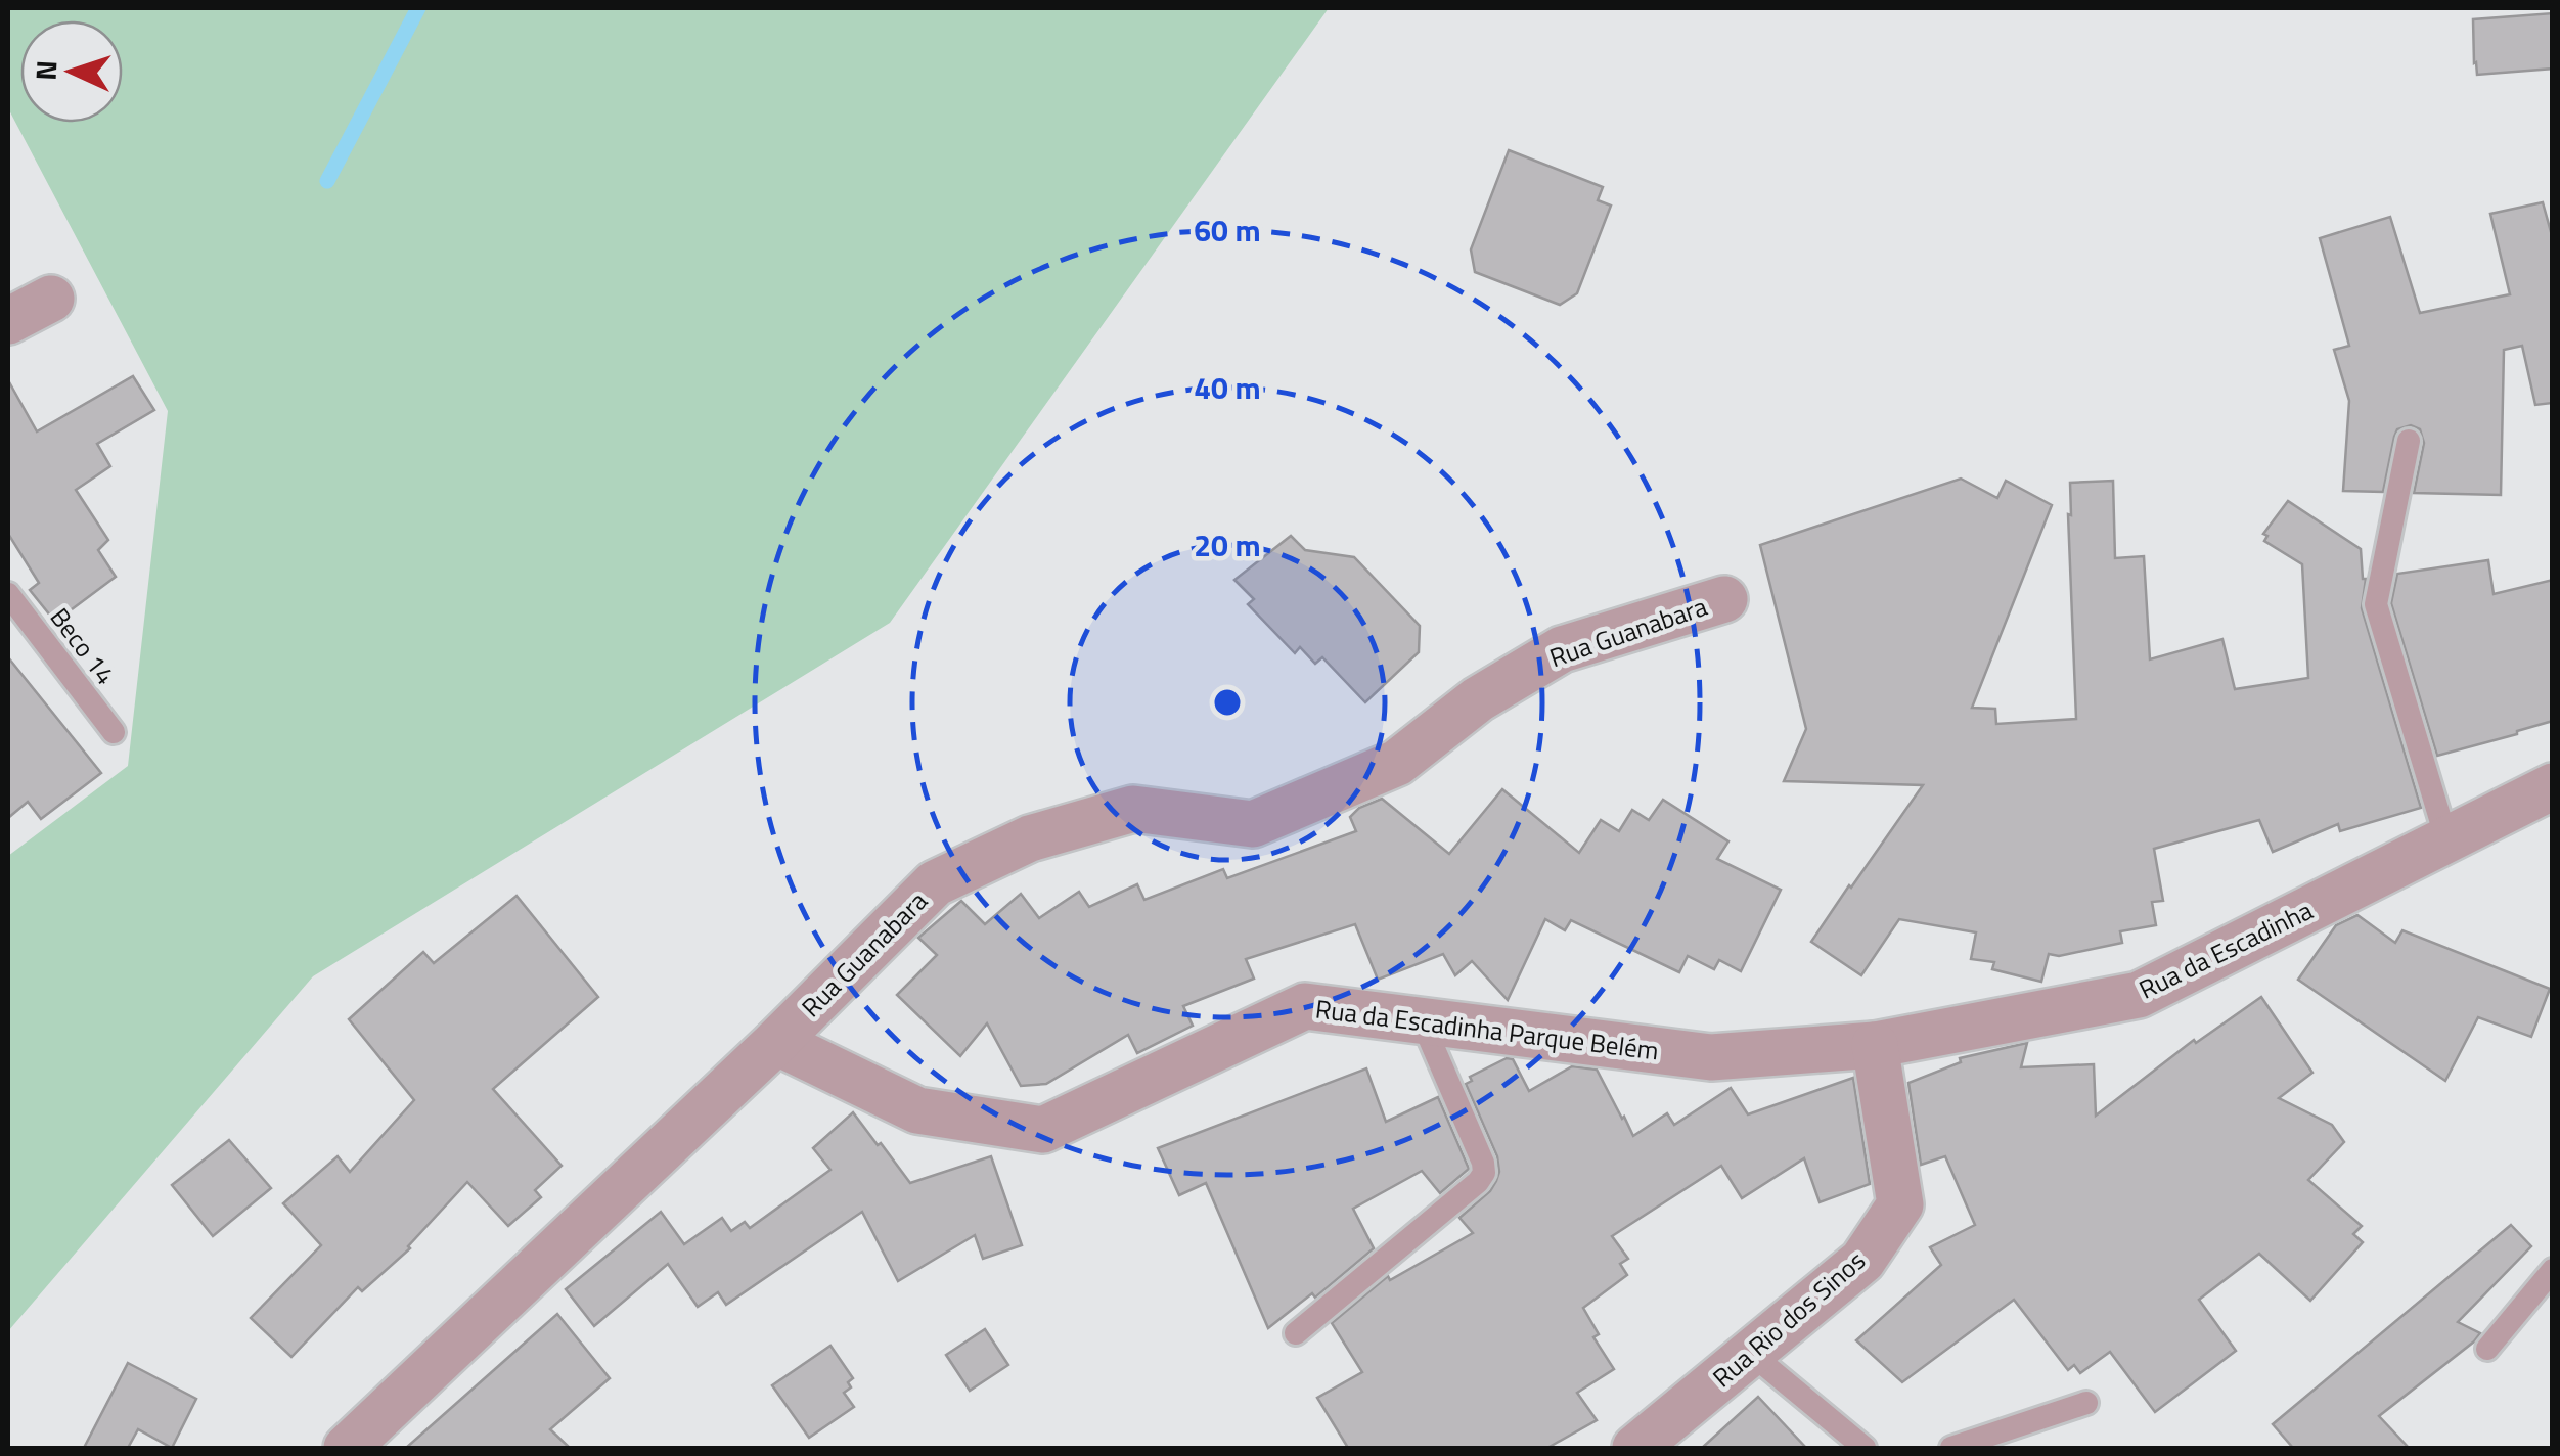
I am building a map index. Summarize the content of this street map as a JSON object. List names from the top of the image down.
{
  "streets": {
    "street": [
      "Rua Guanabara",
      "Rua da Escadinha",
      "Rua da Escadinha Parque Belém",
      "Rua Rio dos Sinos"
    ],
    "lane": ["Beco 14"]
  },
  "crossings": [
    ["Rua Guanabara", "Rua da Escadinha Parque Belém"],
    ["Rua da Escadinha", "Rua da Escadinha Parque Belém"],
    ["Rua da Escadinha", "Rua Rio dos Sinos"],
    ["Rua da Escadinha Parque Belém", "Rua Rio dos Sinos"]
  ],
  "north": "left",
  "rings": ["60 m", "40 m", "20 m"]
}
